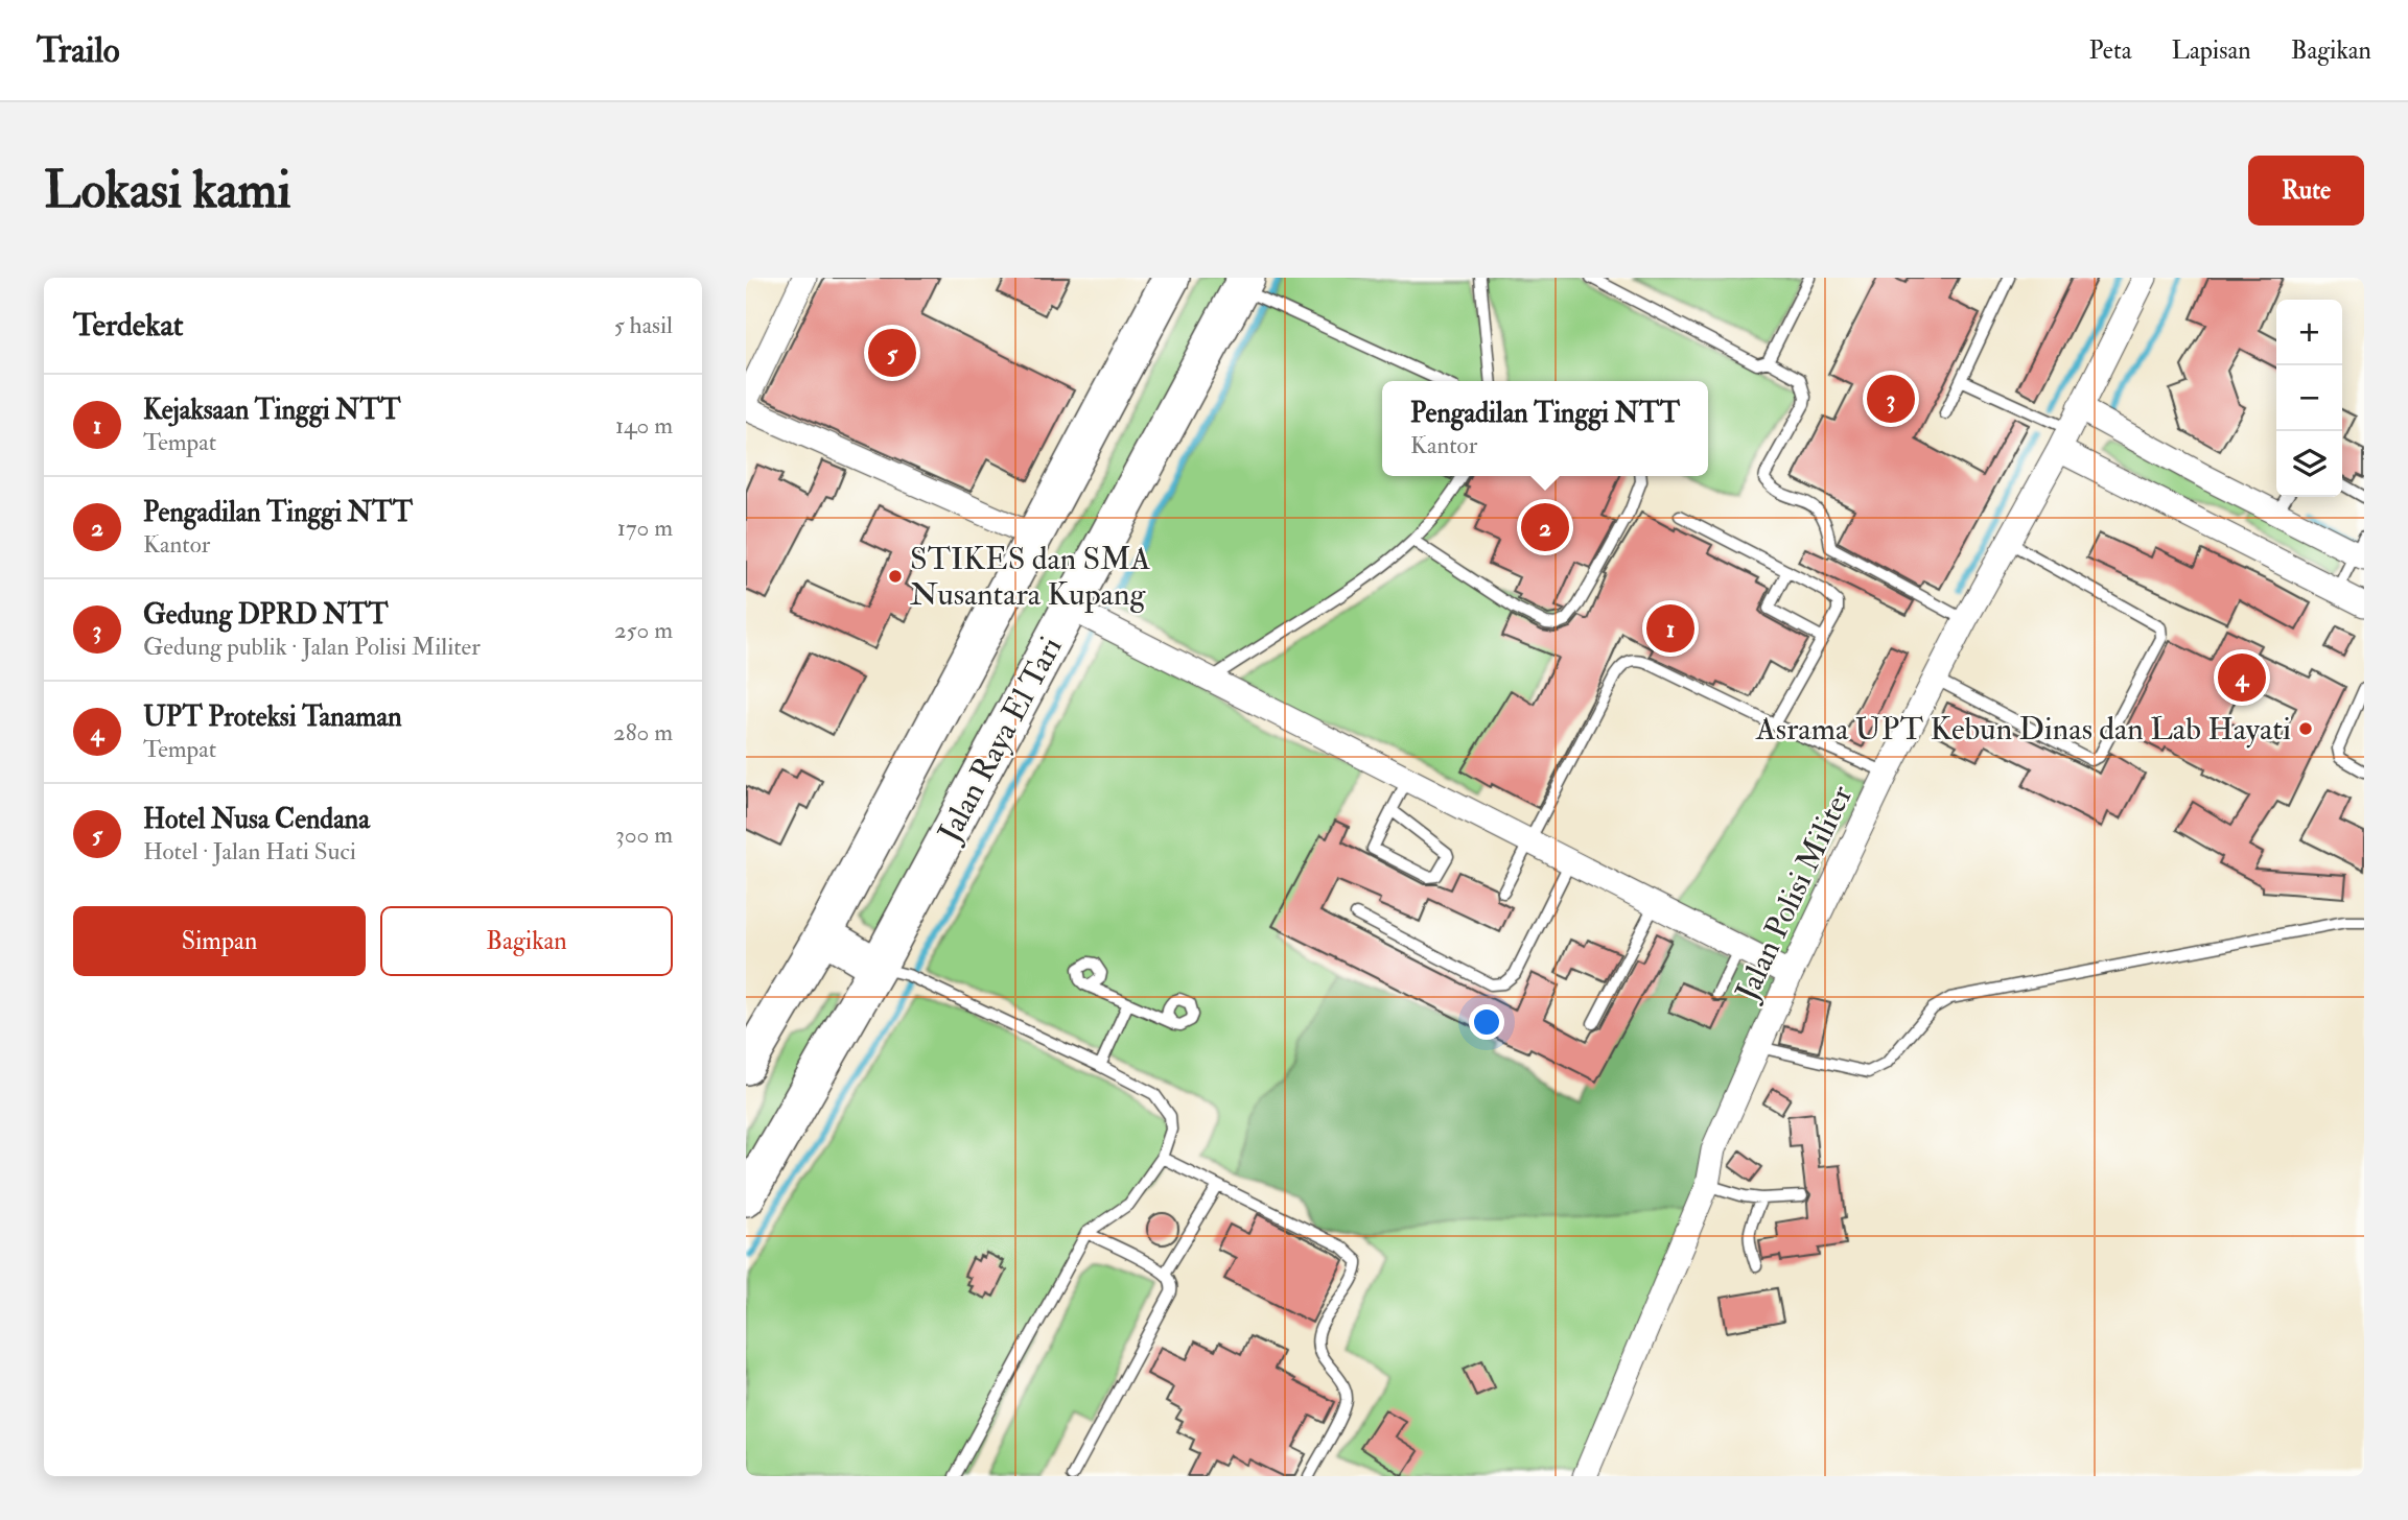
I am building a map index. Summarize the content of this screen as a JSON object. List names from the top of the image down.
{
  "streets": {
    "main road": ["Jalan Raya El Tari"],
    "street": ["Jalan Polisi Militer"]
  },
  "places": ["STIKES dan SMA Nusantara Kupang", "Asrama UPT Kebun Dinas dan Lab Hayati"],
  "page": {
    "header": "Trailo",
    "nav": ["Peta", "Lapisan", "Bagikan"],
    "buttons": [
      "Rute",
      ["Simpan", "Bagikan"]
    ],
    "title": "Lokasi kami",
    "heading": ["Terdekat", "5 hasil"],
    "map_buttons": ["+", "−"],
    "pins": [
      "5",
      "3",
      "2",
      "1",
      "4"
    ],
    "list": [
      {
        "mark": "1",
        "name": "Kejaksaan Tinggi NTT",
        "note": "Tempat",
        "value": "140 m"
      },
      {
        "mark": "2",
        "name": "Pengadilan Tinggi NTT",
        "note": "Kantor",
        "value": "170 m"
      },
      {
        "mark": "3",
        "name": "Gedung DPRD NTT",
        "note": "Gedung publik · Jalan Polisi Militer",
        "value": "250 m"
      },
      {
        "mark": "4",
        "name": "UPT Proteksi Tanaman",
        "note": "Tempat",
        "value": "280 m"
      },
      {
        "mark": "5",
        "name": "Hotel Nusa Cendana",
        "note": "Hotel · Jalan Hati Suci",
        "value": "300 m"
      }
    ],
    "popup": ["Pengadilan Tinggi NTT", "Kantor"]
  }
}
